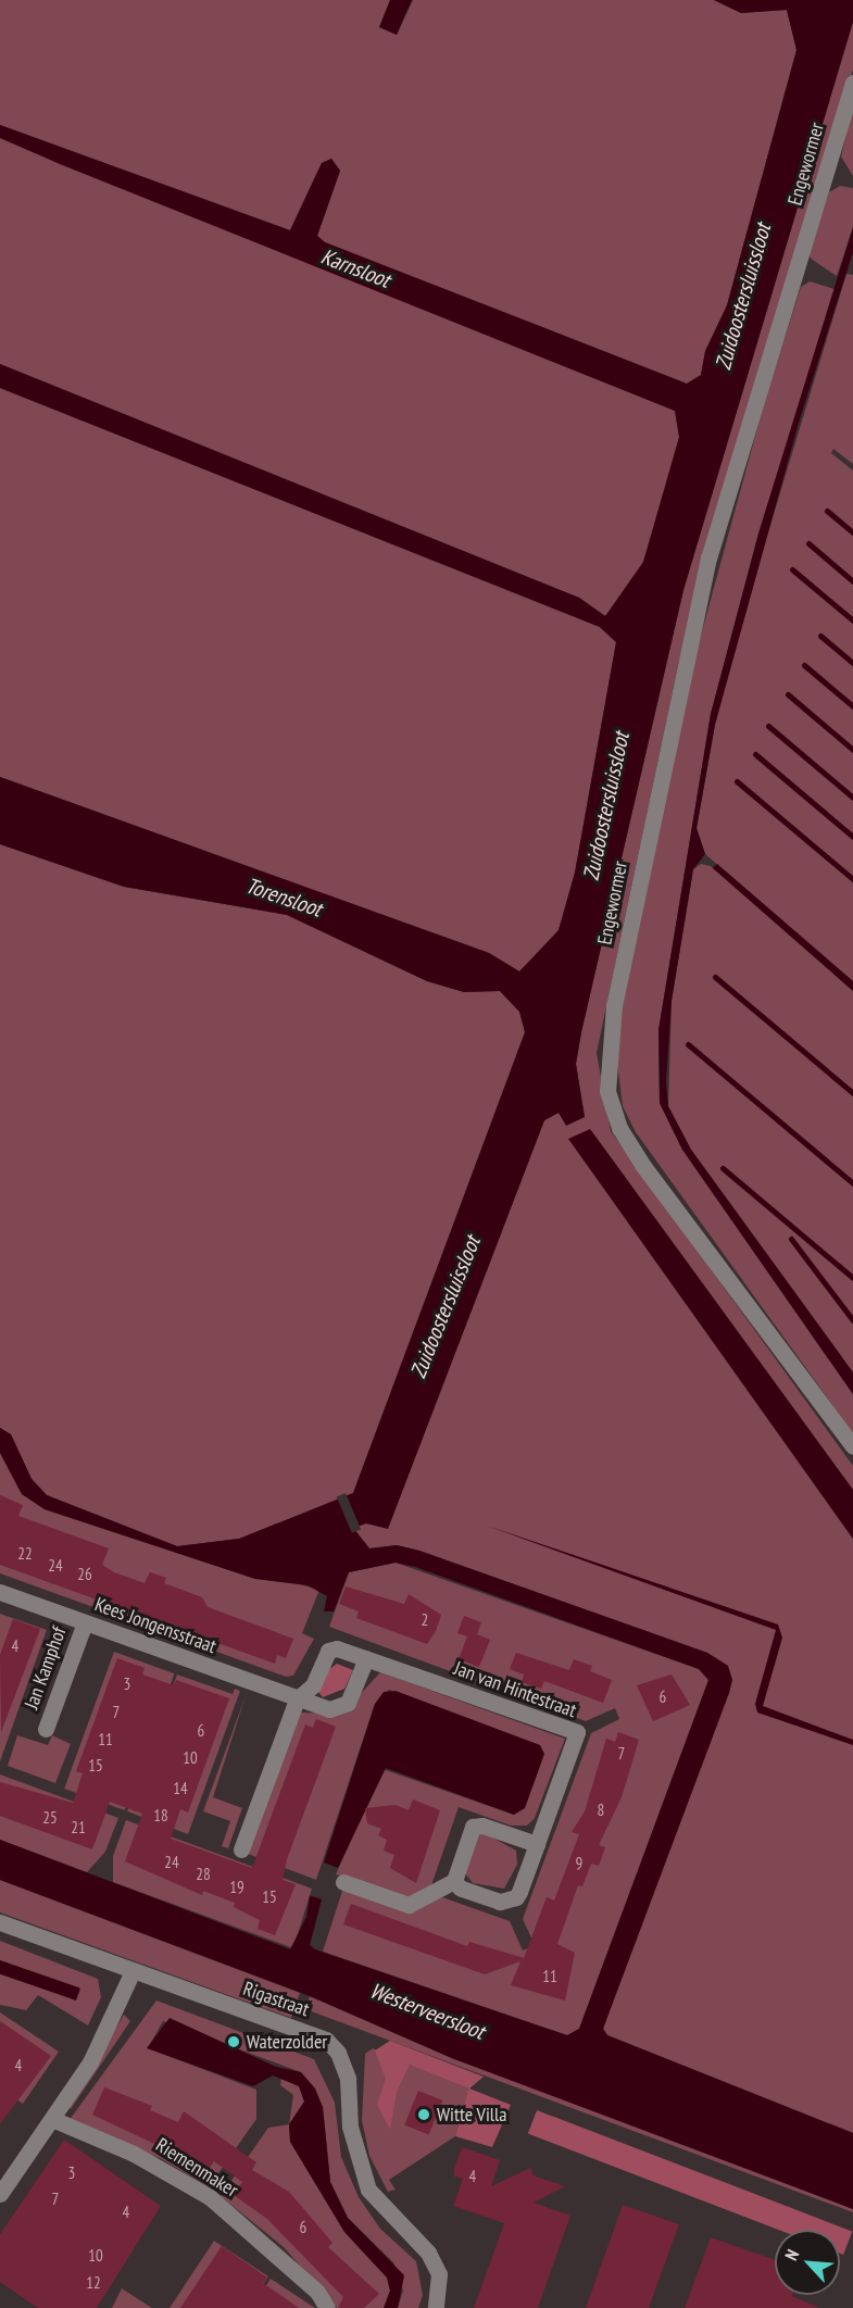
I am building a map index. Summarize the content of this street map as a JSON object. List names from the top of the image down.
{
  "streets": {
    "street": [
      "Engewormer",
      "Kees Jongensstraat",
      "Jan Kamphof",
      "Jan van Hintestraat",
      "Rigastraat",
      "Riemenmaker"
    ]
  },
  "crossings": [
    ["Kees Jongensstraat", "Jan Kamphof"],
    ["Kees Jongensstraat", "Jan van Hintestraat"]
  ],
  "water": [
    "Karnsloot",
    "Zuidoostersluissloot",
    "Torensloot",
    "Westerveersloot"
  ],
  "places": ["Waterzolder", "Witte Villa"],
  "house_numbers": [
    "22",
    "24",
    "26",
    "2",
    "4",
    "3",
    "6",
    "7",
    "6",
    "11",
    "7",
    "10",
    "15",
    "14",
    "8",
    "18",
    "25",
    "21",
    "24",
    "9",
    "28",
    "19",
    "15",
    "11",
    "4",
    "3",
    "4",
    "7",
    "4",
    "6",
    "10",
    "12"
  ],
  "north": "top left"
}
